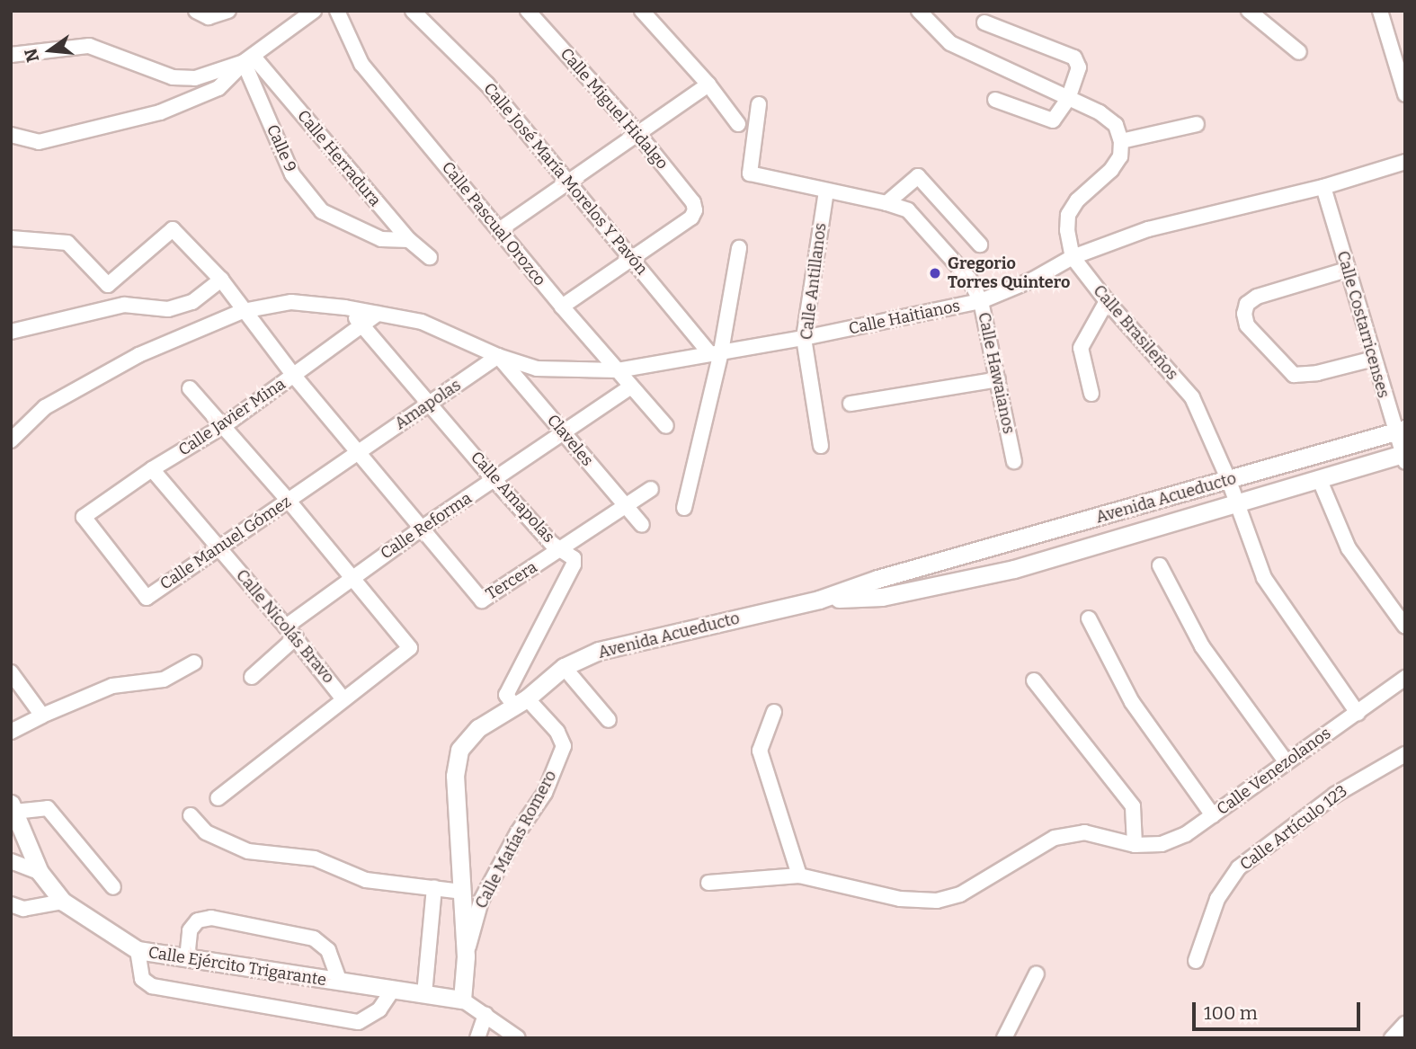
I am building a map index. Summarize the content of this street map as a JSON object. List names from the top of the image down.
{
  "streets": {
    "main road": ["Avenida Acueducto", "Calle Ejército Trigarante"],
    "street": [
      "Calle Miguel Hidalgo",
      "Calle 9",
      "Calle Herradura",
      "Calle José María Morelos Y Pavón",
      "Calle Pascual Orozco",
      "Calle Antillanos",
      "Calle Haitianos",
      "Calle Costarricenses",
      "Calle Brasileños",
      "Calle Hawaianos",
      "Amapolas",
      "Calle Javier Mina",
      "Claveles",
      "Calle Amapolas",
      "Calle Reforma",
      "Calle Manuel Gómez",
      "Tercera",
      "Calle Nicolás Bravo",
      "Calle Venezolanos",
      "Calle Artículo 123",
      "Calle Matías Romero"
    ]
  },
  "crossings": [
    ["Calle Miguel Hidalgo", "Calle José María Morelos Y Pavón"],
    ["Calle 9", "Calle Herradura"],
    ["Calle José María Morelos Y Pavón", "Calle Haitianos"],
    ["Calle Pascual Orozco", "Calle Haitianos"],
    ["Calle Pascual Orozco", "Calle Reforma"],
    ["Calle Antillanos", "Calle Haitianos"],
    ["Calle Antillanos", "Calle Hawaianos"],
    ["Calle Haitianos", "Calle Costarricenses"],
    ["Calle Haitianos", "Calle Brasileños"],
    ["Calle Haitianos", "Calle Hawaianos"],
    ["Calle Haitianos", "Amapolas"],
    ["Calle Haitianos", "Calle Javier Mina"],
    ["Calle Haitianos", "Claveles"],
    ["Calle Haitianos", "Calle Amapolas"],
    ["Calle Costarricenses", "Avenida Acueducto"],
    ["Calle Brasileños", "Avenida Acueducto"],
    ["Calle Brasileños", "Calle Venezolanos"],
    ["Amapolas", "Claveles"],
    ["Amapolas", "Calle Amapolas"],
    ["Amapolas", "Calle Manuel Gómez"],
    ["Calle Javier Mina", "Calle Amapolas"],
    ["Calle Javier Mina", "Calle Manuel Gómez"],
    ["Calle Javier Mina", "Calle Nicolás Bravo"],
    ["Claveles", "Calle Reforma"],
    ["Claveles", "Tercera"],
    ["Calle Amapolas", "Avenida Acueducto"],
    ["Calle Amapolas", "Calle Reforma"],
    ["Calle Amapolas", "Tercera"],
    ["Calle Amapolas", "Calle Matías Romero"],
    ["Avenida Acueducto", "Calle Matías Romero"],
    ["Avenida Acueducto", "Calle Ejército Trigarante"],
    ["Calle Reforma", "Tercera"],
    ["Calle Reforma", "Calle Nicolás Bravo"],
    ["Calle Manuel Gómez", "Calle Nicolás Bravo"]
  ],
  "places": ["Gregorio Torres Quintero"],
  "scale_bar": "100 m",
  "north": "left"
}
